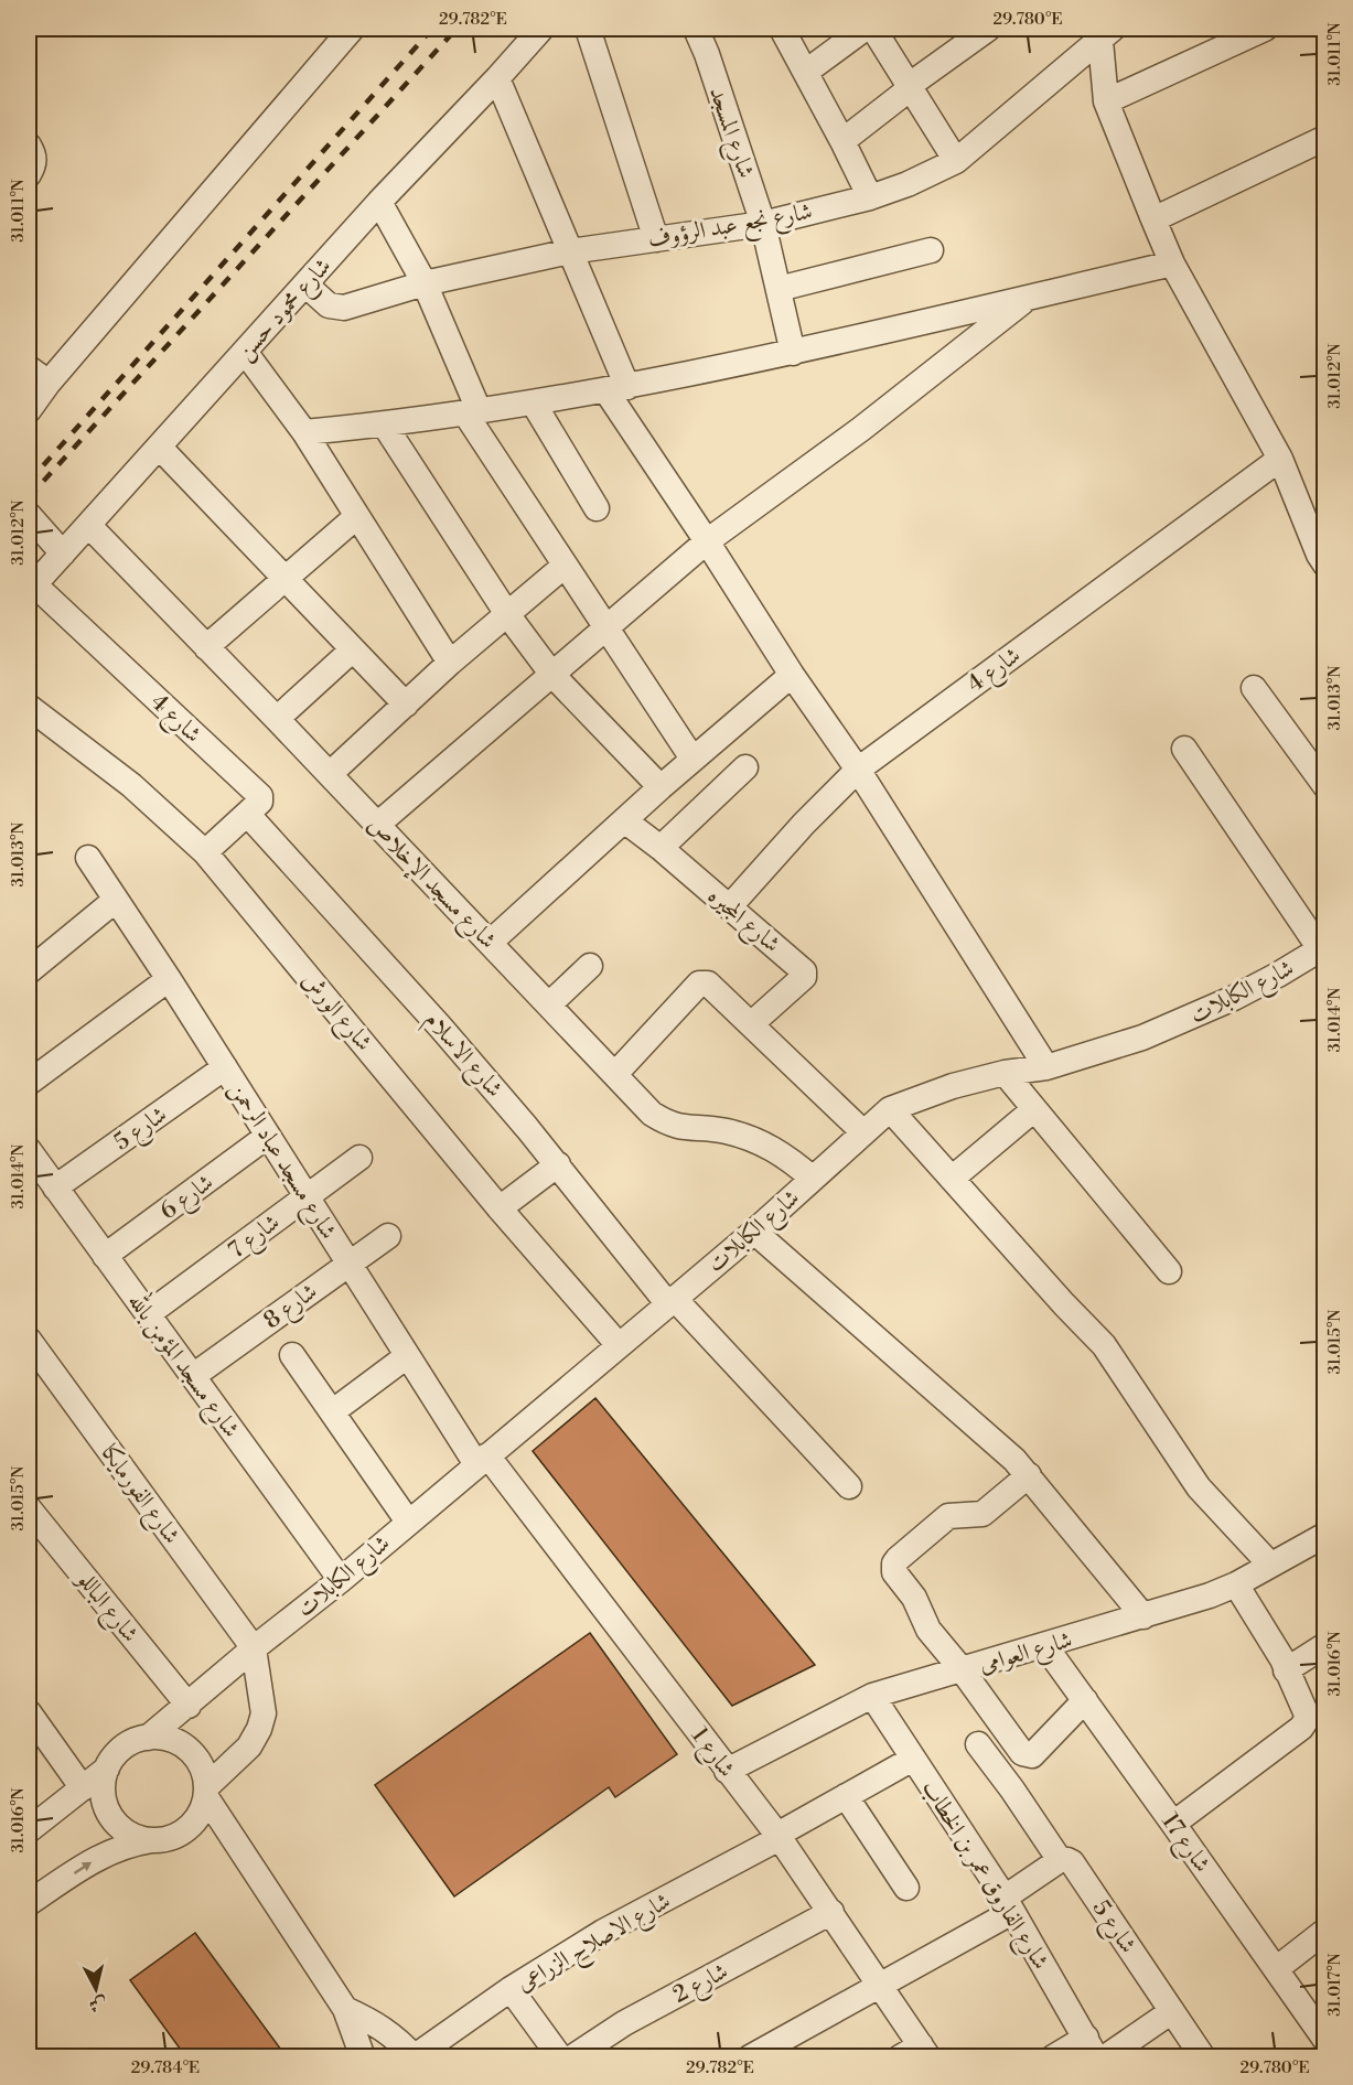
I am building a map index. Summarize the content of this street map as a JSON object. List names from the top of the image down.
{
  "streets": {
    "street": [
      "شارع المسجد",
      "شارع نجع عبد الرؤوف",
      "شارع محمود حسن",
      "شارع 4",
      "شارع مسجد الإخلاص",
      "شارع المجيره",
      "شارع الكابلات",
      "شارع الورش",
      "شارع الاسلام",
      "شارع 5",
      "شارع مسجد عباد الرحمن",
      "شارع 6",
      "شارع 7",
      "شارع 8",
      "شارع مسجد المؤمن بالله",
      "شارع الفورمايكا",
      "شارع الباللو",
      "شارع العوامى",
      "شارع 1",
      "شارع 17",
      "شارع الفاروق عمر بن الخطاب",
      "شارع الاصلاح الزراعى",
      "شارع 2"
    ]
  },
  "crossings": [
    ["شارع المسجد", "شارع نجع عبد الرؤوف"],
    ["شارع نجع عبد الرؤوف", "شارع محمود حسن"],
    ["شارع محمود حسن", "شارع 4"],
    ["شارع محمود حسن", "شارع مسجد الإخلاص"],
    ["شارع 4", "شارع المجيره"],
    ["شارع 4", "شارع الاسلام"],
    ["شارع مسجد الإخلاص", "شارع الكابلات"],
    ["شارع الكابلات", "شارع الورش"],
    ["شارع الكابلات", "شارع الاسلام"],
    ["شارع الكابلات", "شارع مسجد عباد الرحمن"],
    ["شارع الكابلات", "شارع مسجد المؤمن بالله"],
    ["شارع الكابلات", "شارع الفورمايكا"],
    ["شارع الكابلات", "شارع الباللو"],
    ["شارع الكابلات", "شارع 1"],
    ["شارع 5", "شارع مسجد عباد الرحمن"],
    ["شارع 5", "شارع مسجد المؤمن بالله"],
    ["شارع مسجد عباد الرحمن", "شارع 6"],
    ["شارع مسجد عباد الرحمن", "شارع 7"],
    ["شارع مسجد عباد الرحمن", "شارع 8"],
    ["شارع مسجد عباد الرحمن", "شارع 1"],
    ["شارع 6", "شارع مسجد المؤمن بالله"],
    ["شارع 7", "شارع مسجد المؤمن بالله"],
    ["شارع 8", "شارع مسجد المؤمن بالله"],
    ["شارع العوامى", "شارع 1"],
    ["شارع العوامى", "شارع 17"],
    ["شارع العوامى", "شارع الفاروق عمر بن الخطاب"],
    ["شارع 1", "شارع الاصلاح الزراعى"],
    ["شارع 1", "شارع 2"],
    ["شارع الفاروق عمر بن الخطاب", "شارع الاصلاح الزراعى"]
  ],
  "north": "bottom",
  "coordinates": [
    "29.782°E",
    "29.780°E",
    "31.011°N",
    "31.012°N",
    "31.013°N",
    "31.014°N",
    "31.015°N",
    "31.016°N",
    "31.017°N",
    "29.784°E"
  ]
}
